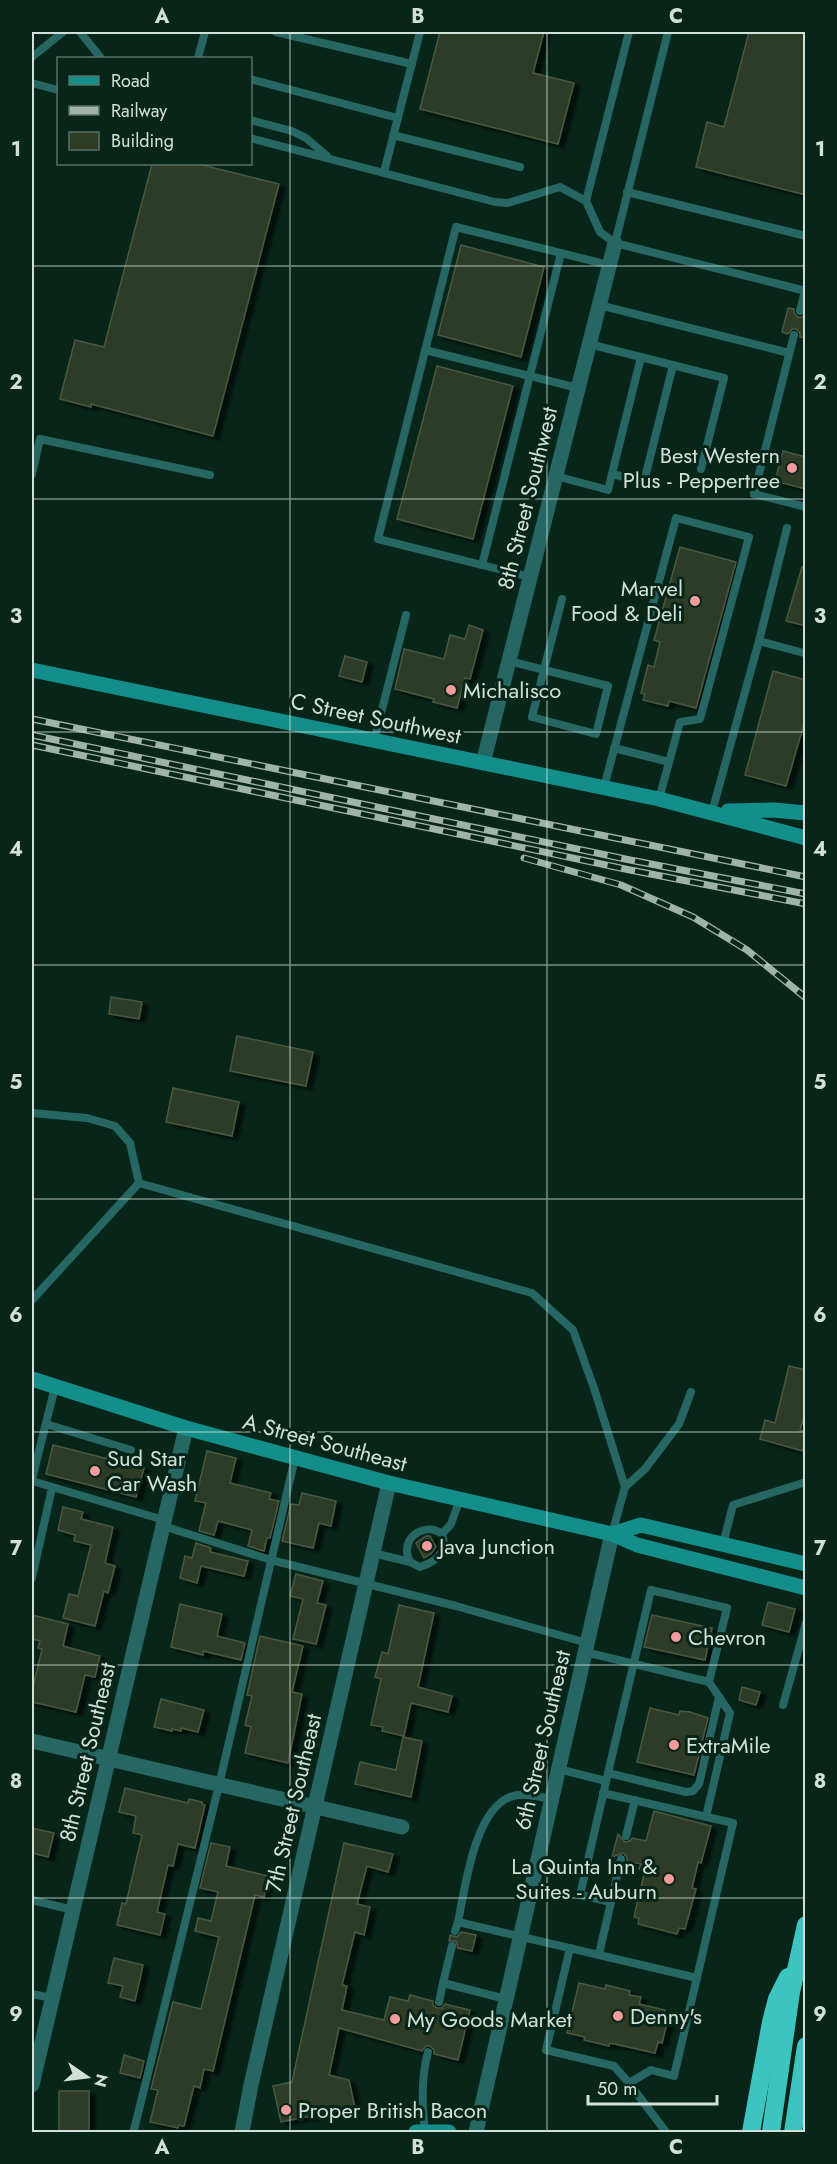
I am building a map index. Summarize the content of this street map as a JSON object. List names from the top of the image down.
{
  "streets": {
    "main road": ["C Street Southwest", "A Street Southeast"],
    "street": [
      "8th Street Southwest",
      "6th Street Southeast",
      "8th Street Southeast",
      "7th Street Southeast"
    ]
  },
  "crossings": [
    ["8th Street Southwest", "C Street Southwest"],
    ["A Street Southeast", "6th Street Southeast"],
    ["A Street Southeast", "8th Street Southeast"],
    ["A Street Southeast", "7th Street Southeast"]
  ],
  "places": [
    "Best Western Plus - Peppertree",
    "Marvel Food & Deli",
    "Michalisco",
    "Sud Star Car Wash",
    "Java Junction",
    "Chevron",
    "ExtraMile",
    "La Quinta Inn & Suites - Auburn",
    "Denny's",
    "My Goods Market",
    "Proper British Bacon"
  ],
  "legend": ["Road", "Railway", "Building"],
  "scale_bar": "50 m",
  "north": "right",
  "grid": {
    "columns": ["A", "B", "C"],
    "rows": [
      "1",
      "2",
      "3",
      "4",
      "5",
      "6",
      "7",
      "8",
      "9"
    ]
  }
}
